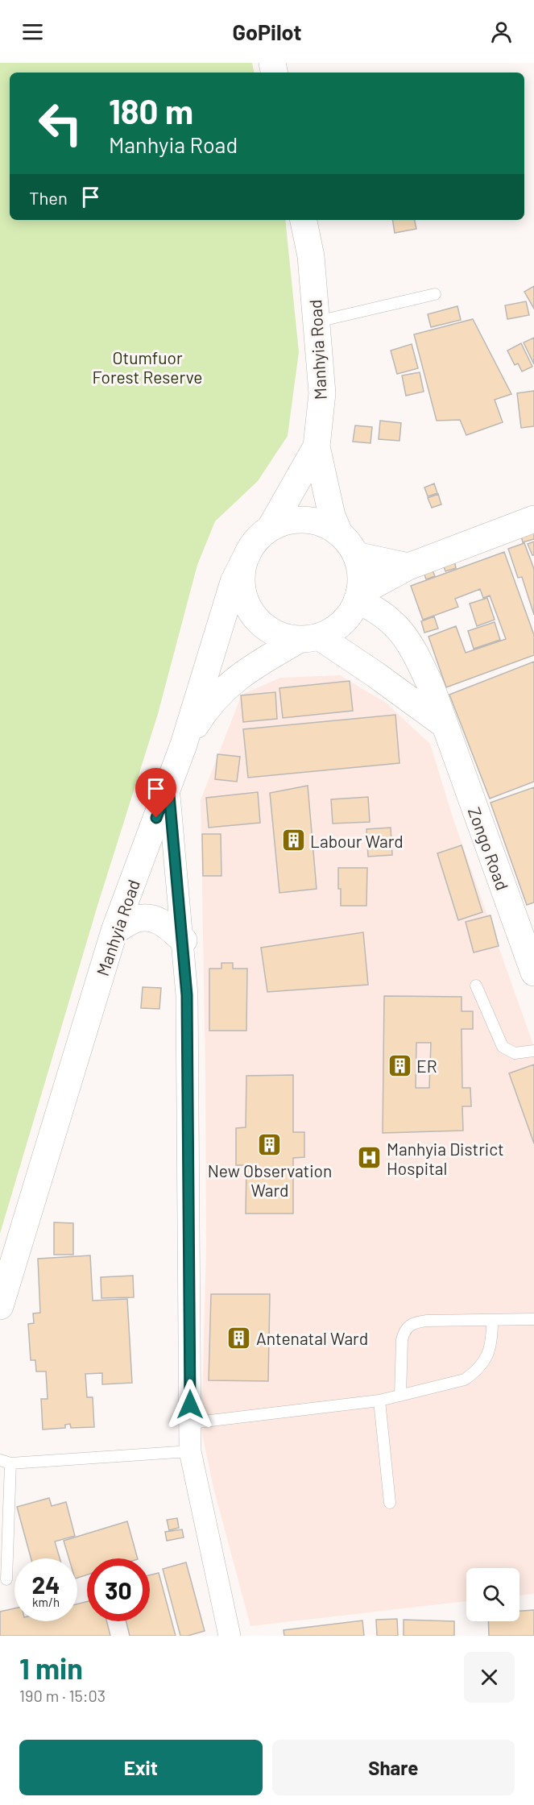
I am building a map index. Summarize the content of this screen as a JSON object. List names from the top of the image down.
{
  "streets": {
    "main road": ["Manhyia Road", "Zongo Road"]
  },
  "crossings": [
    ["Manhyia Road", "Zongo Road"]
  ],
  "parks": ["Otumfuor Forest Reserve"],
  "places": {
    "building": [
      "Labour Ward",
      "ER",
      "New Observation Ward",
      "Antenatal Ward"
    ],
    "hospital": ["Manhyia District Hospital"]
  },
  "page": {
    "header": "GoPilot",
    "turn": ["180 m", "Manhyia Road"],
    "then": "Then",
    "speed": "24 km/h",
    "limit": "30",
    "heading": ["1 min", "190 m · 15:03"],
    "buttons": ["Exit", "Share"]
  }
}
